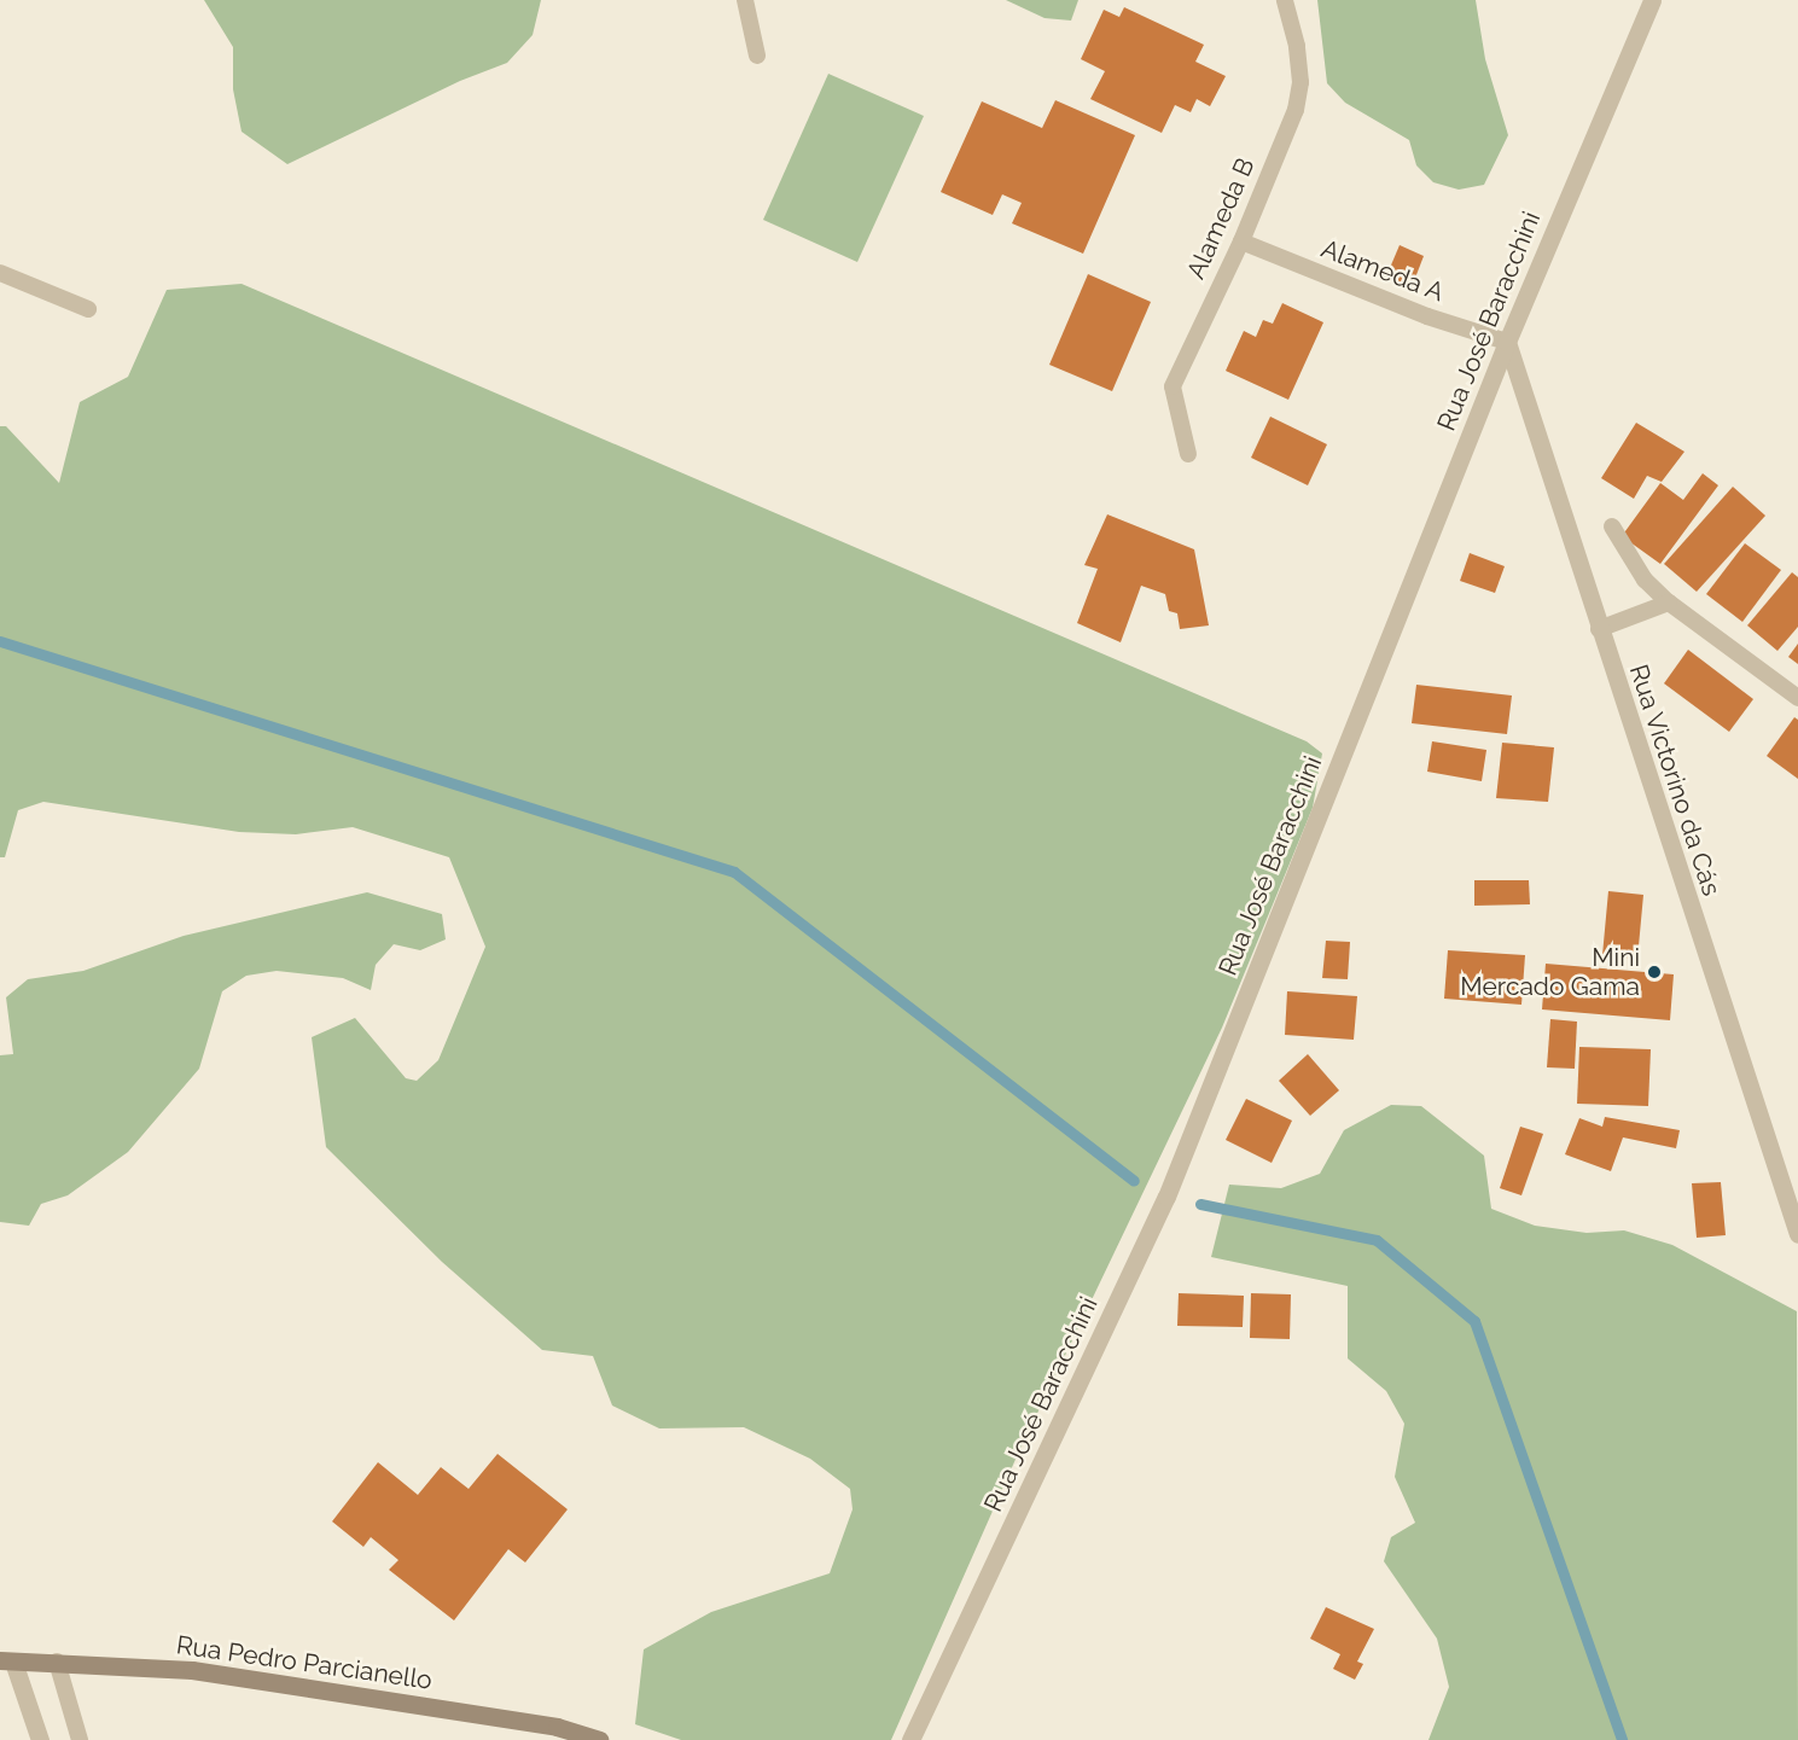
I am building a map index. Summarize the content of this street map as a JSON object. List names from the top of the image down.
{
  "streets": {
    "street": ["Rua José Baracchini", "Rua Victorino da Cás", "Rua Pedro Parcianello"],
    "lane": ["Alameda B", "Alameda A"]
  },
  "crossings": [
    ["Alameda B", "Alameda A"],
    ["Alameda A", "Rua José Baracchini"],
    ["Alameda A", "Rua Victorino da Cás"],
    ["Rua José Baracchini", "Rua Victorino da Cás"]
  ],
  "places": ["Mini Mercado Gama"]
}
